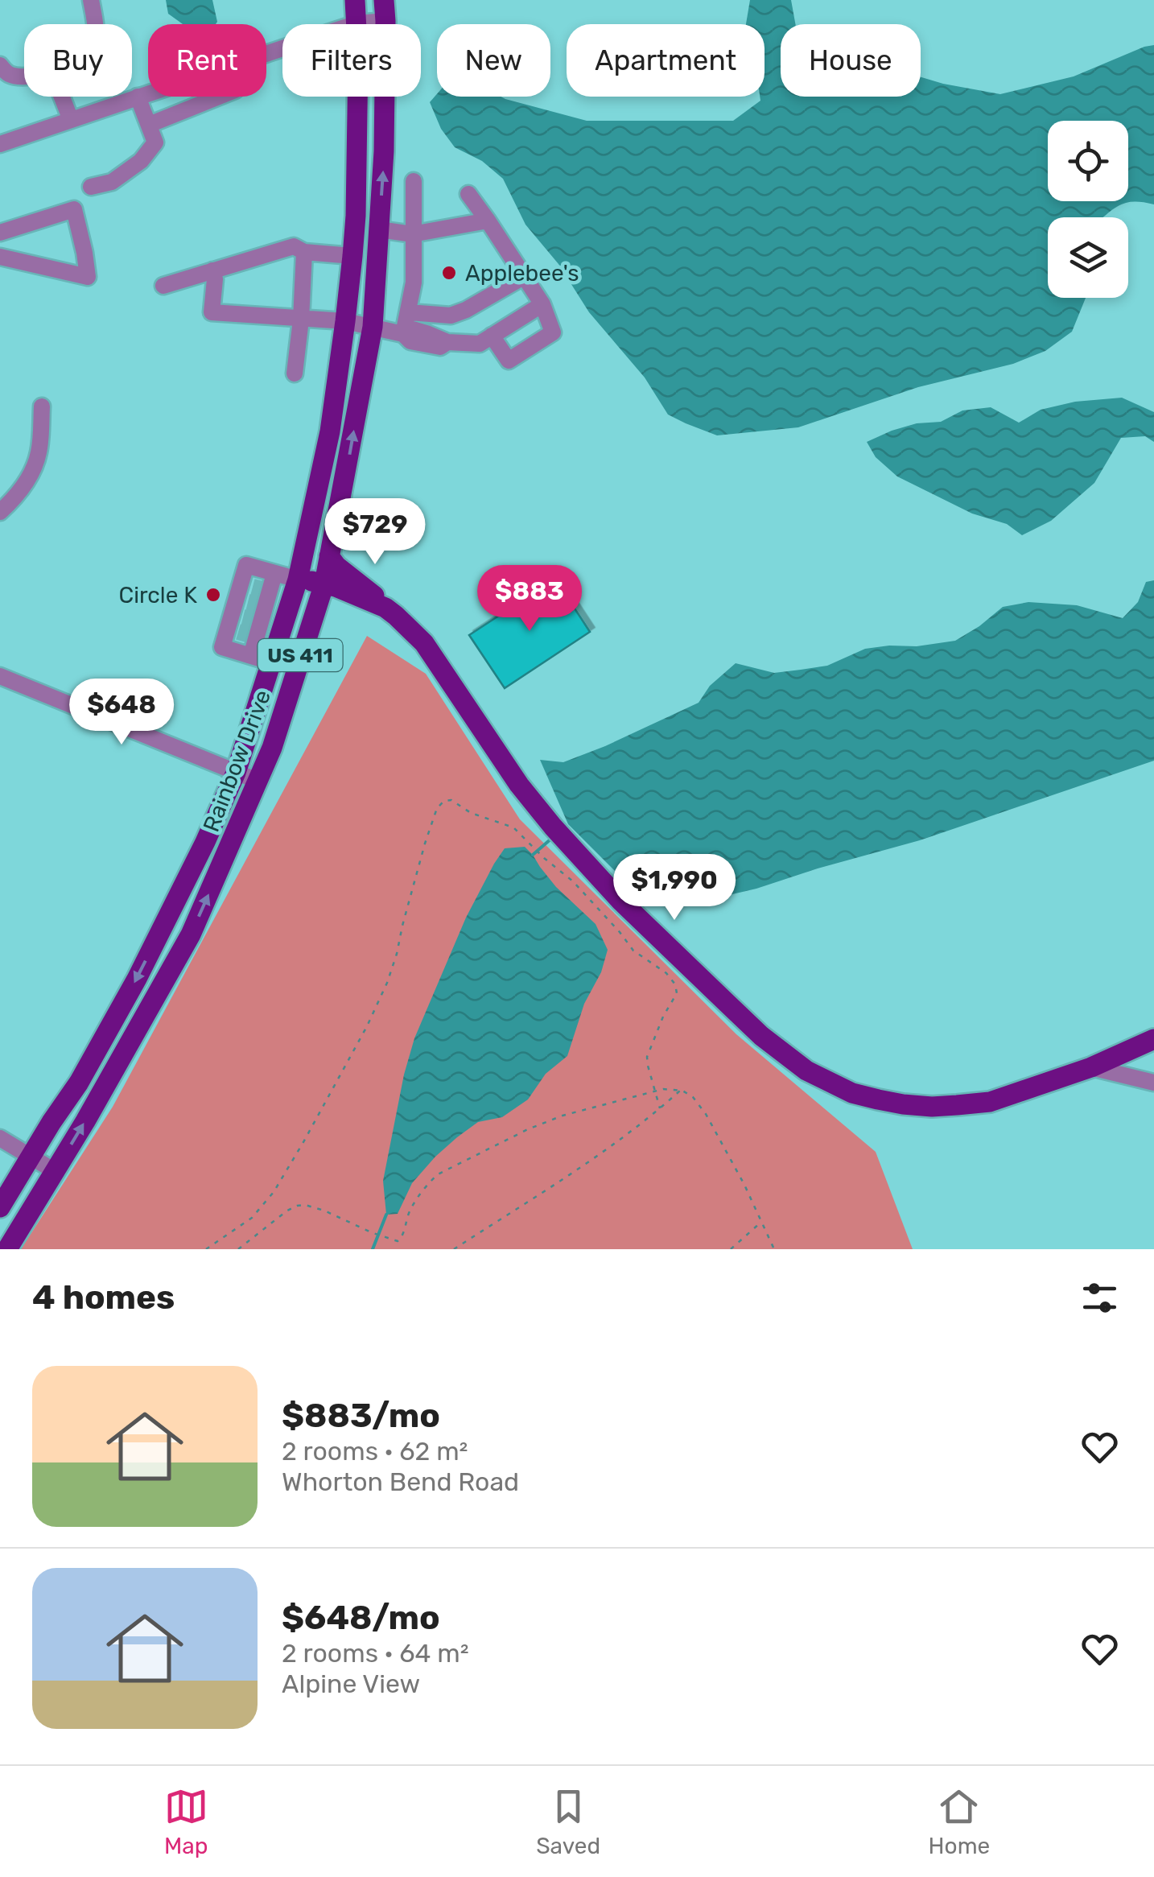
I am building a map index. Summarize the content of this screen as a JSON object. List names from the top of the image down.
{
  "streets": {
    "main road": ["US 411", "Rainbow Drive"]
  },
  "places": ["Applebee's", "Circle K"],
  "page": {
    "chip": [
      "Buy",
      "Rent",
      "Filters",
      "New",
      "Apartment",
      "House"
    ],
    "price": [
      "$729",
      "$883",
      "$648",
      "$1,990"
    ],
    "heading": "4 homes",
    "list": [
      {
        "name": "$883/mo",
        "note": "2 rooms · 62 m² · Whorton Bend Road"
      },
      {
        "name": "$648/mo",
        "note": "2 rooms · 64 m² · Alpine View"
      }
    ],
    "tabs": ["Map", "Saved", "Home"]
  }
}
